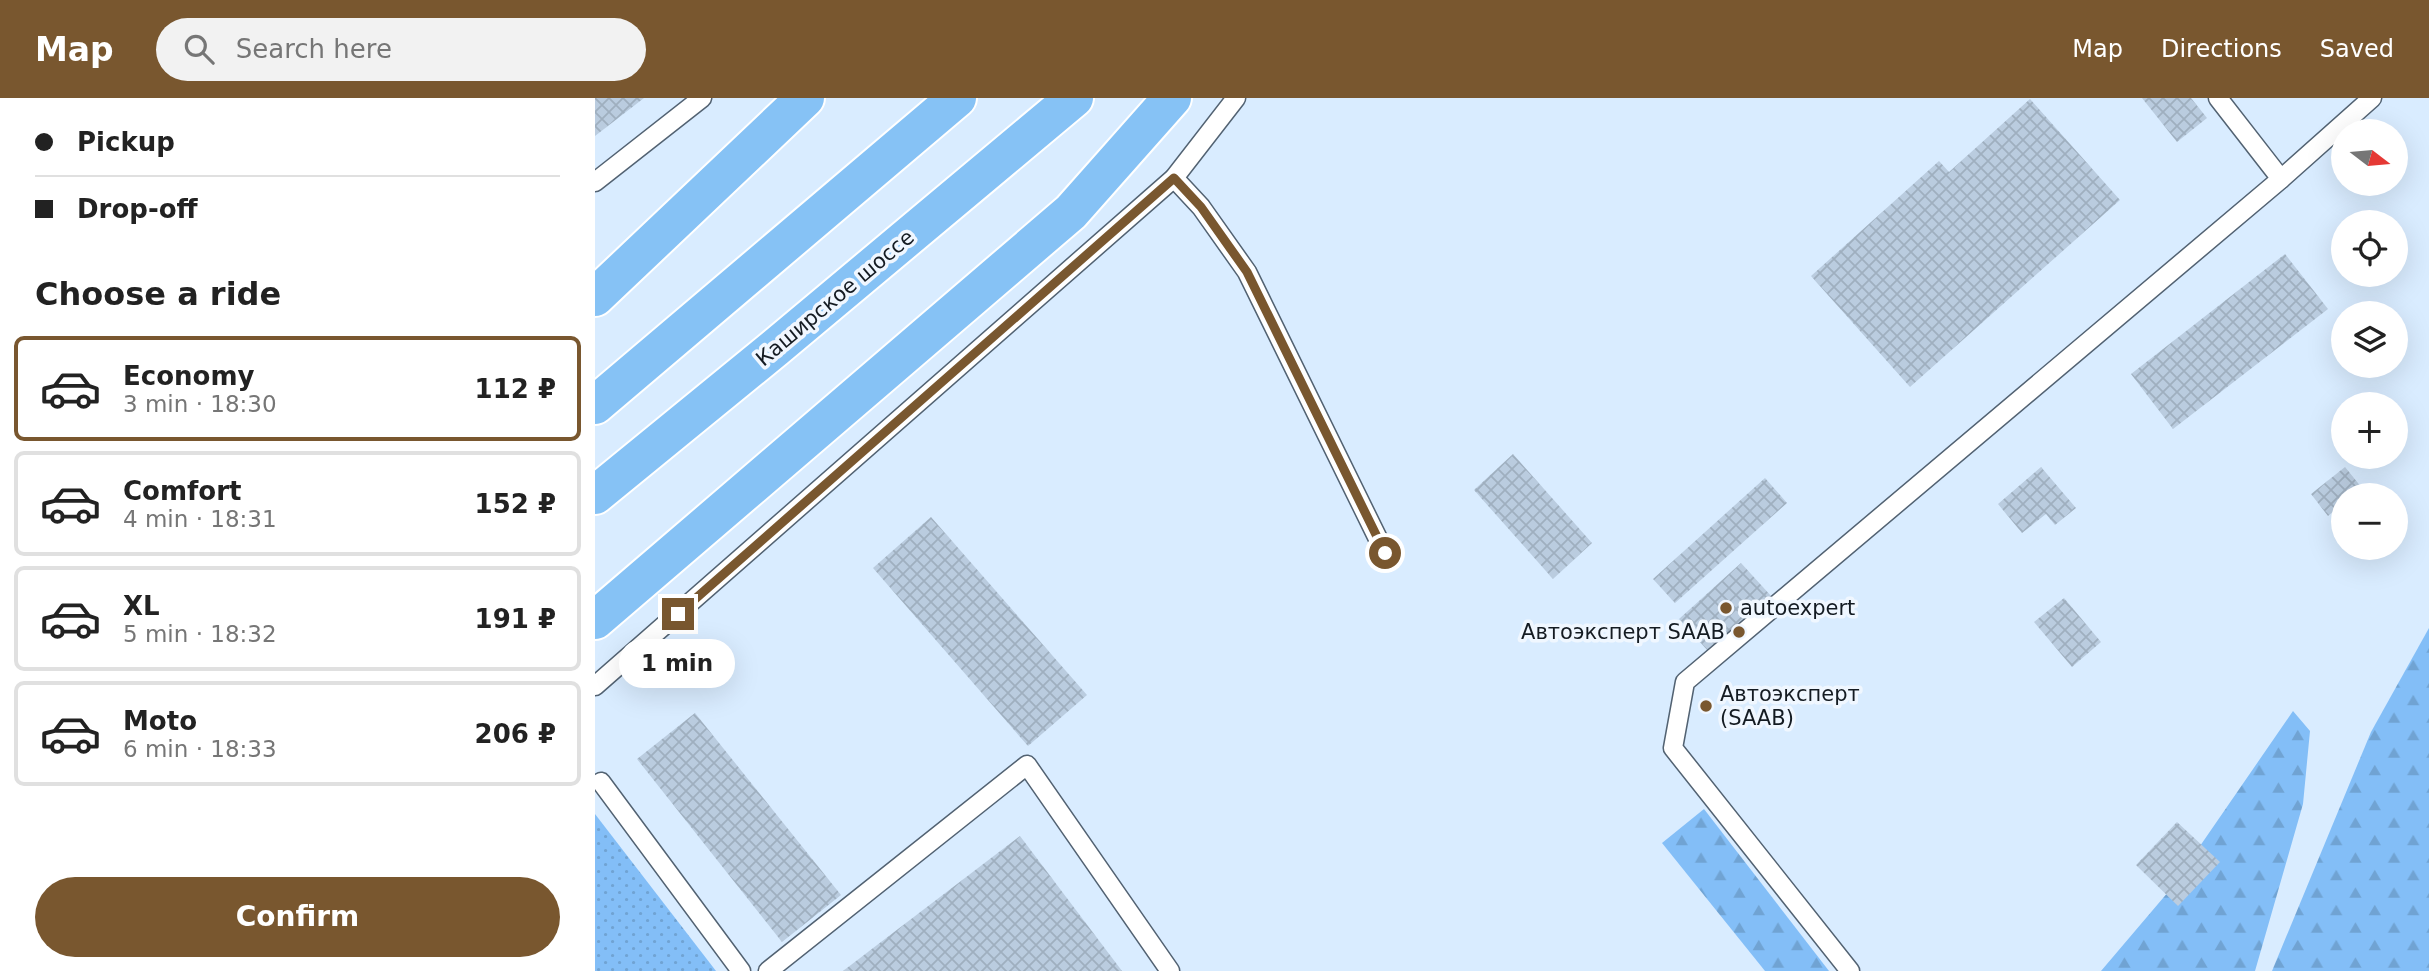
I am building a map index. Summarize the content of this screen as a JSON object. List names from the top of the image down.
{
  "streets": {
    "main road": ["Каширское шоссе"]
  },
  "places": ["autoexpert", "Автоэксперт SAAB", "Автоэксперт (SAAB)"],
  "north": "right",
  "page": {
    "header": "Map",
    "search": "Search here",
    "nav": ["Map", "Directions", "Saved"],
    "banner": ["Pickup", "Drop-off"],
    "map_buttons": ["+", "−"],
    "heading": "Choose a ride",
    "list": [
      {
        "name": "Economy",
        "note": "3 min · 18:30",
        "value": "112 ₽"
      },
      {
        "name": "Comfort",
        "note": "4 min · 18:31",
        "value": "152 ₽"
      },
      {
        "name": "XL",
        "note": "5 min · 18:32",
        "value": "191 ₽"
      },
      {
        "name": "Moto",
        "note": "6 min · 18:33",
        "value": "206 ₽"
      }
    ],
    "bubble": "1 min",
    "buttons": "Confirm"
  }
}
